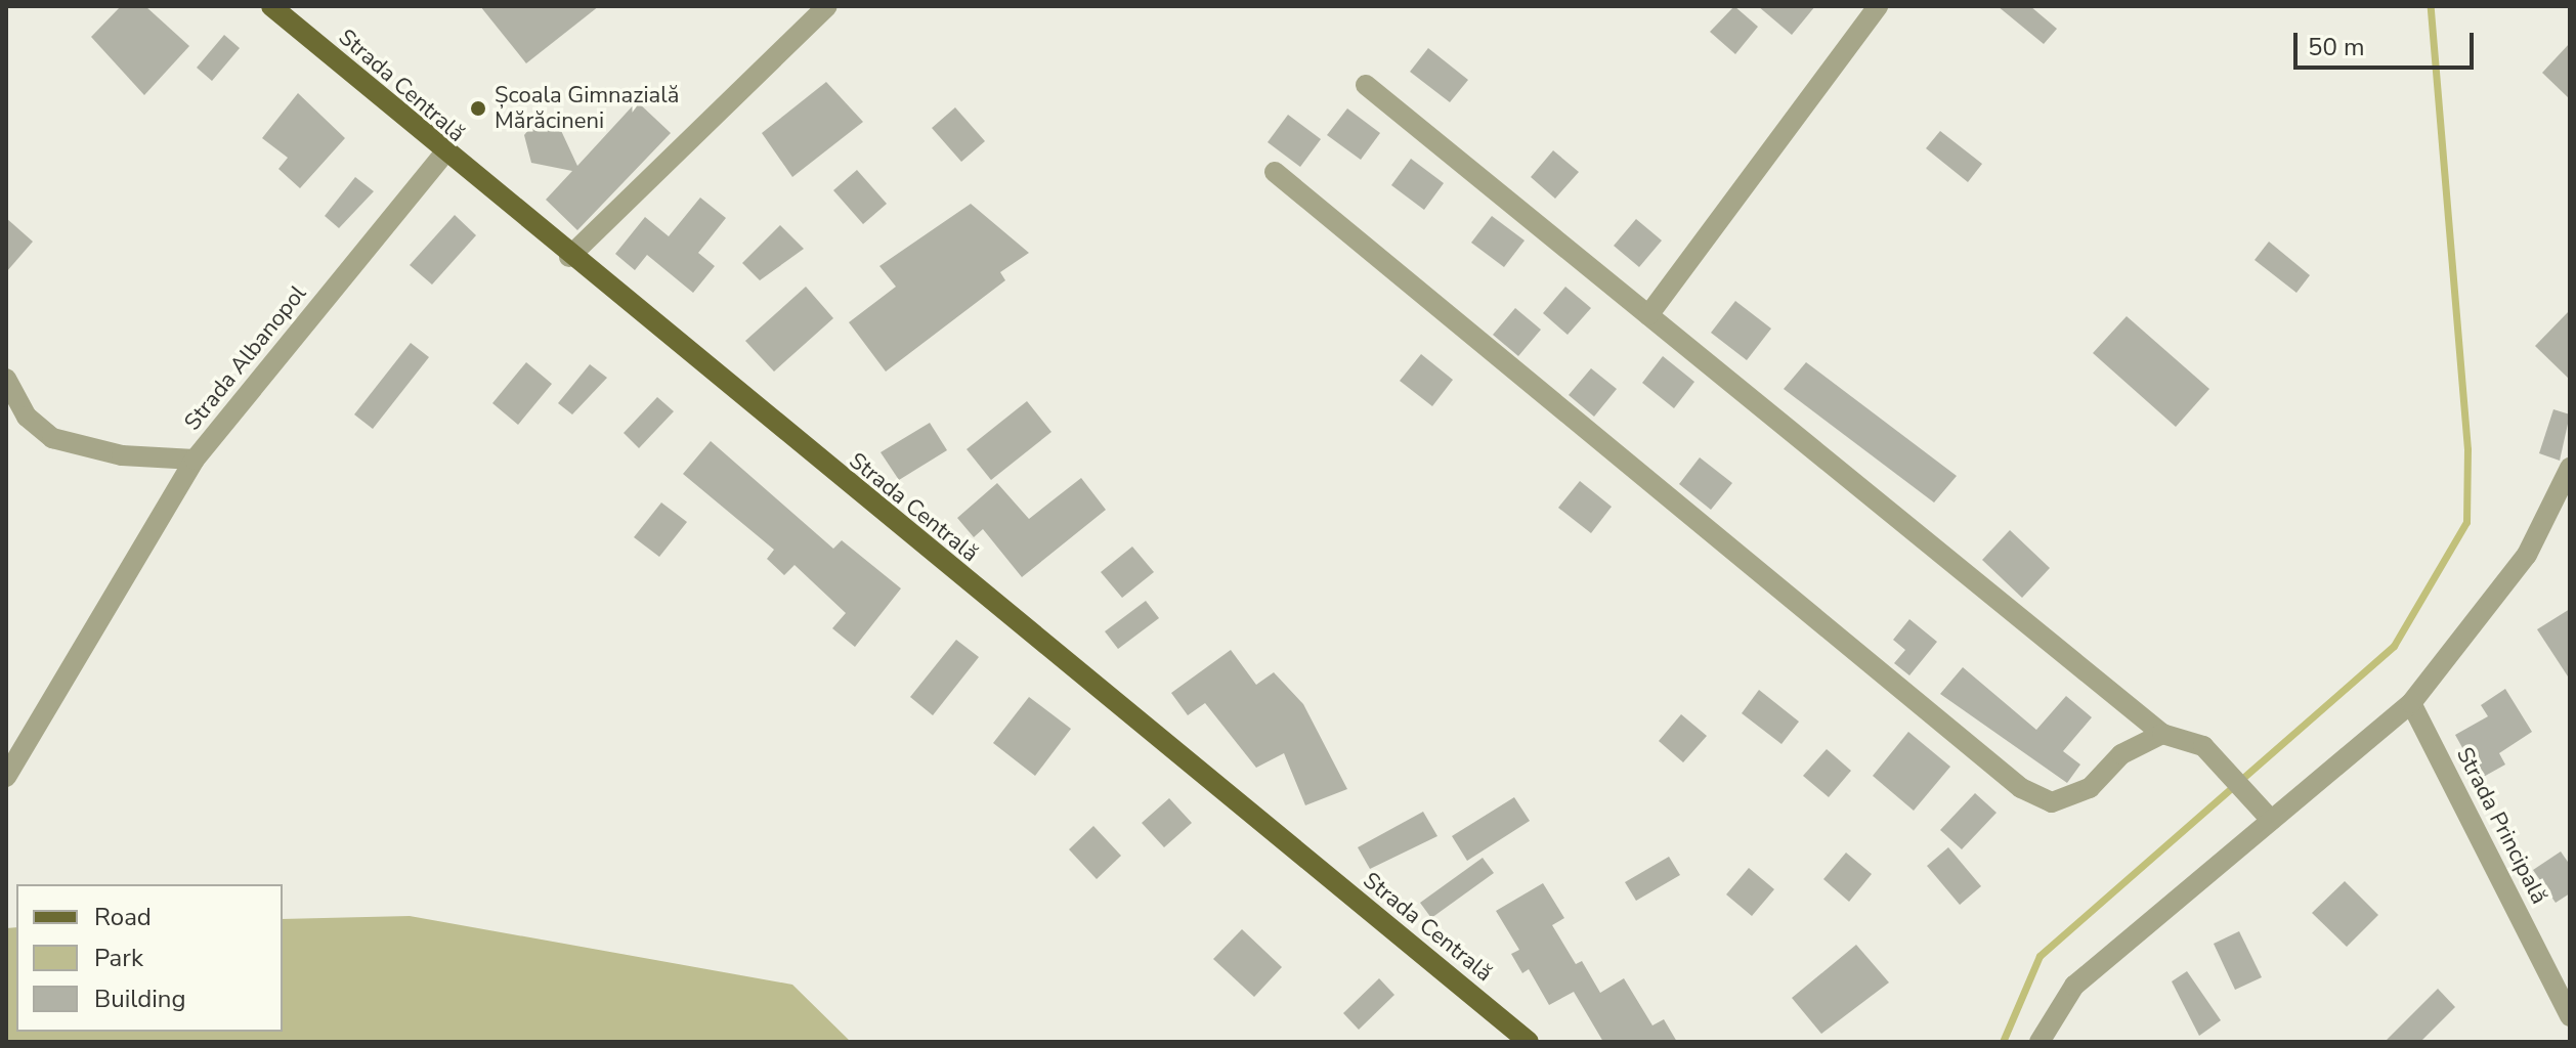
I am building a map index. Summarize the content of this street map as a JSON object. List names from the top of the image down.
{
  "streets": {
    "main road": ["Strada Centrală"],
    "street": ["Strada Albanopol", "Strada Principală"]
  },
  "crossings": [
    ["Strada Centrală", "Strada Albanopol"]
  ],
  "places": ["Școala Gimnazială Mărăcineni"],
  "legend": ["Road", "Park", "Building"],
  "scale_bar": "50 m"
}
